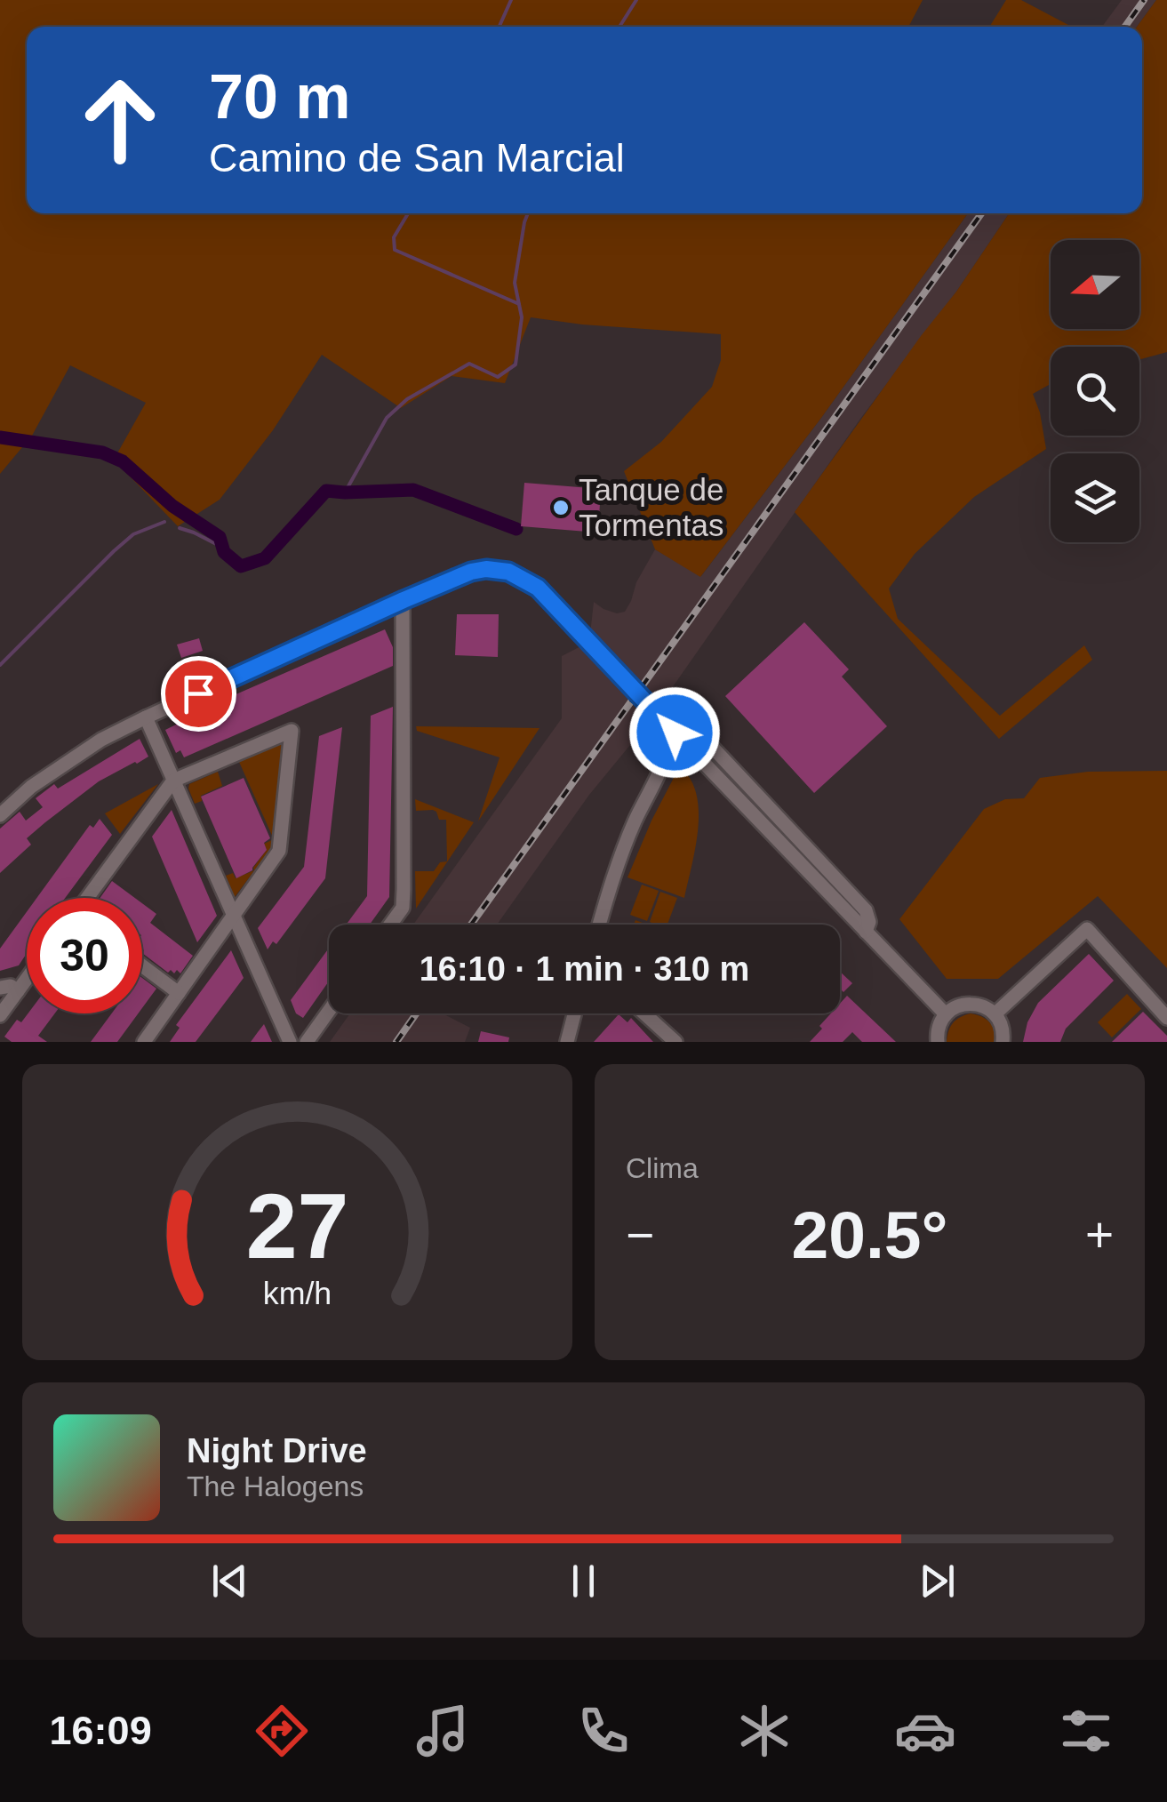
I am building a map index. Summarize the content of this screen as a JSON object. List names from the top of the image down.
{
  "places": ["Tanque de Tormentas"],
  "north": "left",
  "page": {
    "turn": ["70 m", "Camino de San Marcial"],
    "limit": "30",
    "trip": "16:10 · 1 min · 310 m",
    "tile": "Clima",
    "heat": ["−", "20.5°", "+"],
    "song": ["Night Drive", "The Halogens"],
    "tabs": "16:09",
    "gauge": ["27", "km/h"]
  }
}
